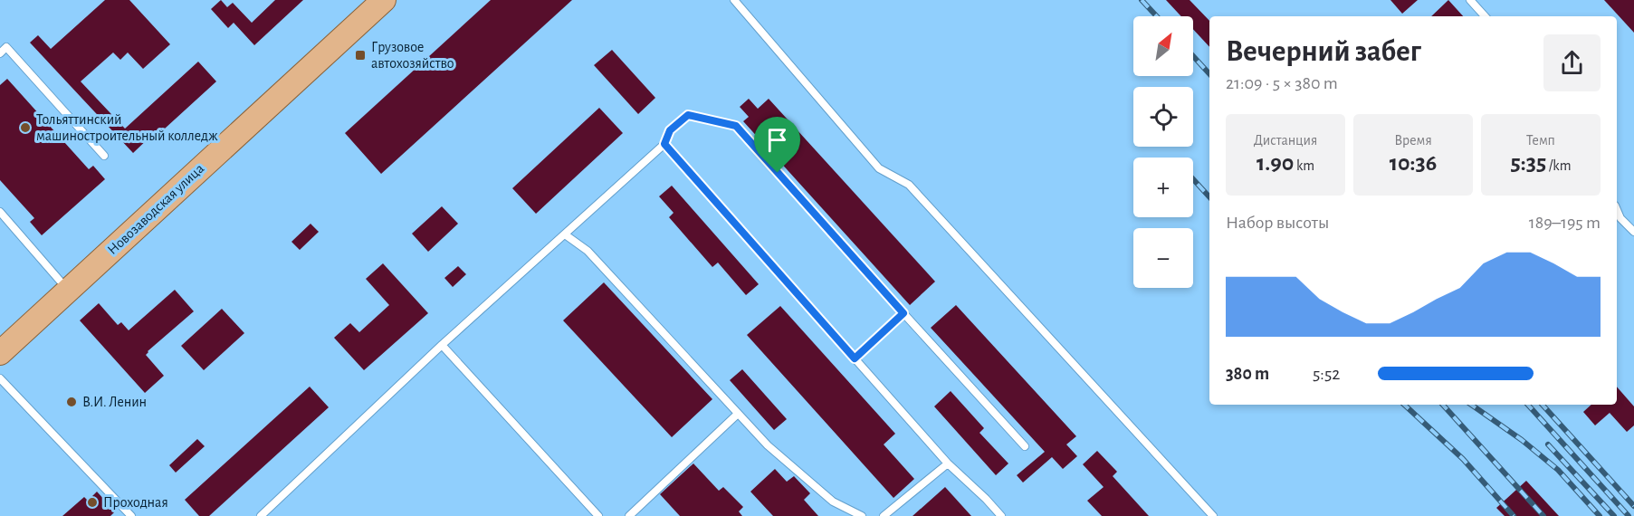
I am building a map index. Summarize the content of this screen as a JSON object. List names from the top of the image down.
{
  "streets": {
    "main road": ["Новозаводская улица"]
  },
  "places": {
    "transit": ["Грузовое автохозяйство"],
    "other": ["Тольяттинский машиностроительный колледж", "В.И. Ленин", "Проходная"]
  },
  "north": "top right",
  "page": {
    "map_buttons": ["+", "−"],
    "heading": ["Вечерний забег", "21:09 · 5 × 380 m"],
    "stats": [
      ["Дистанция", "1.90 km"],
      ["Время", "10:36"],
      ["Темп", "5:35 /km"]
    ],
    "chart": ["Набор высоты", "189–195 m"],
    "list": [
      {
        "name": "380 m",
        "note": "5:52"
      }
    ]
  }
}
